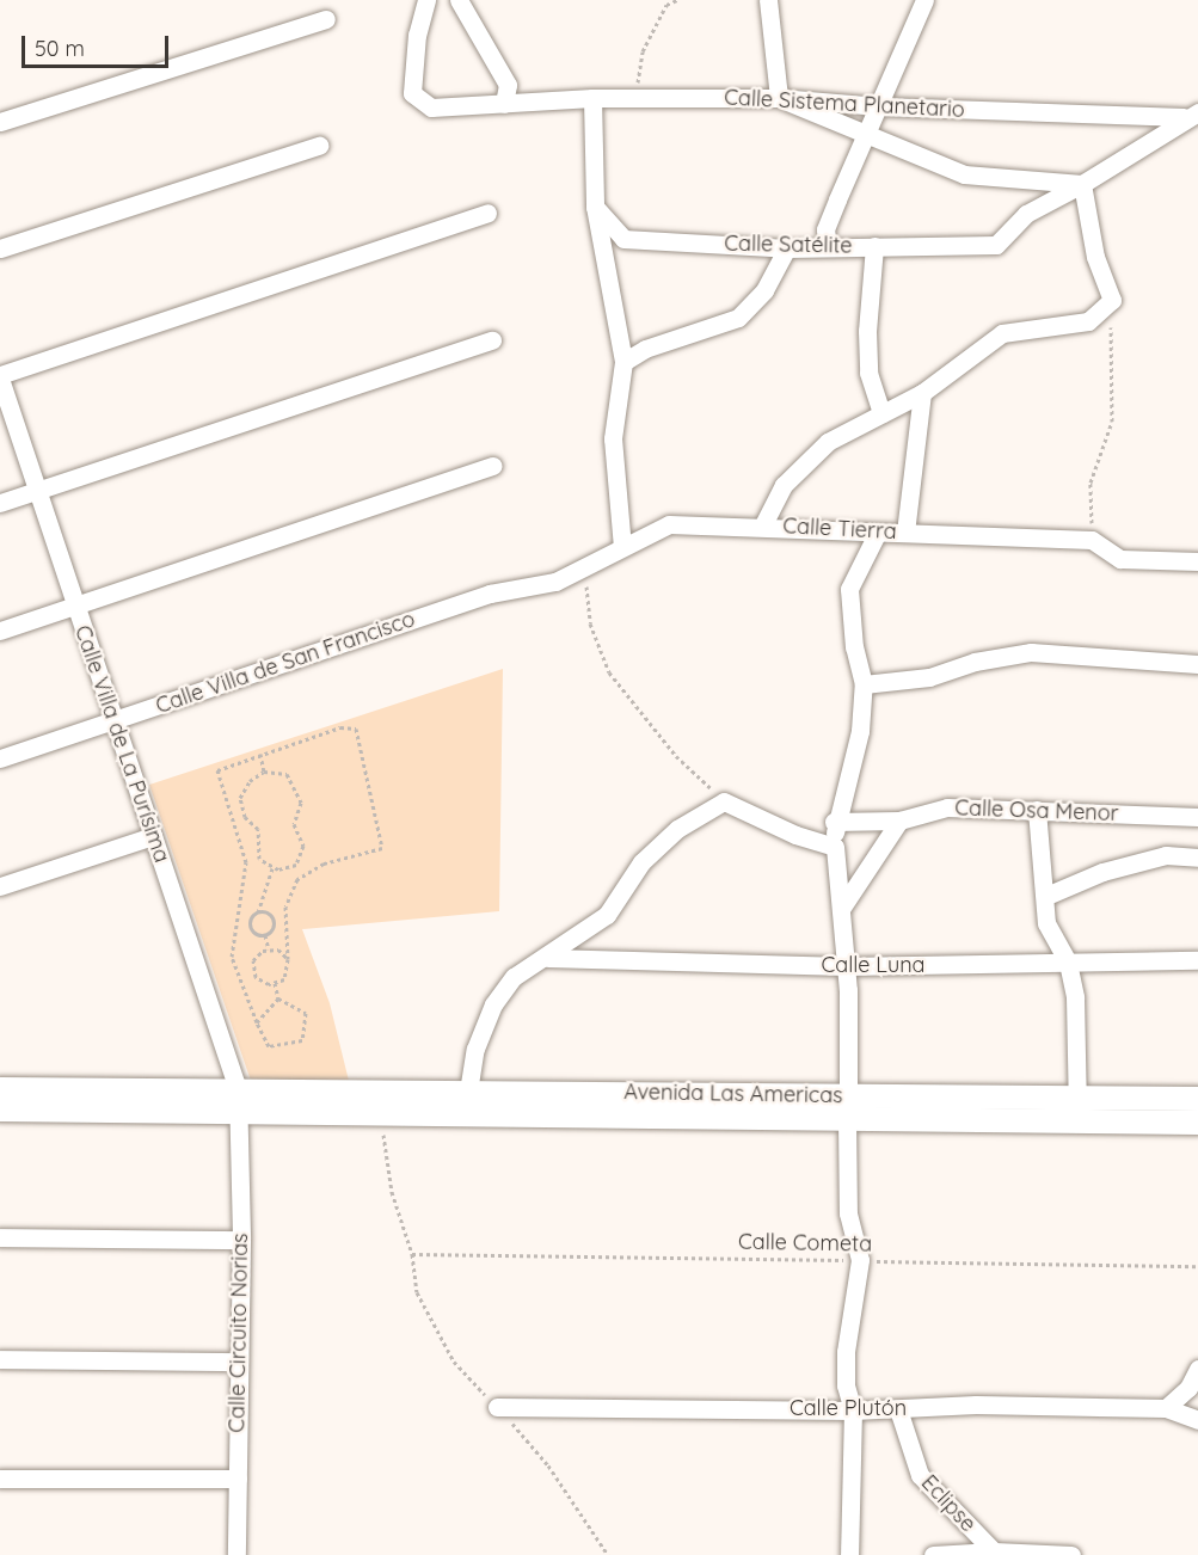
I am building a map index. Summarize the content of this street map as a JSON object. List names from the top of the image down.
{
  "streets": {
    "street": [
      "Calle Sistema Planetario",
      "Calle Satélite",
      "Calle Tierra",
      "Calle Villa de San Francisco",
      "Calle Villa de La Purísima",
      "Calle Osa Menor",
      "Calle Luna",
      "Avenida Las Americas",
      "Calle Circuito Norias",
      "Calle Plutón",
      "Eclipse"
    ],
    "path": ["Calle Cometa"]
  },
  "crossings": [
    ["Calle Tierra", "Calle Villa de San Francisco"],
    ["Calle Villa de San Francisco", "Calle Villa de La Purísima"],
    ["Calle Villa de La Purísima", "Calle Circuito Norias"],
    ["Avenida Las Americas", "Calle Cometa"],
    ["Calle Plutón", "Eclipse"]
  ],
  "scale_bar": "50 m"
}
